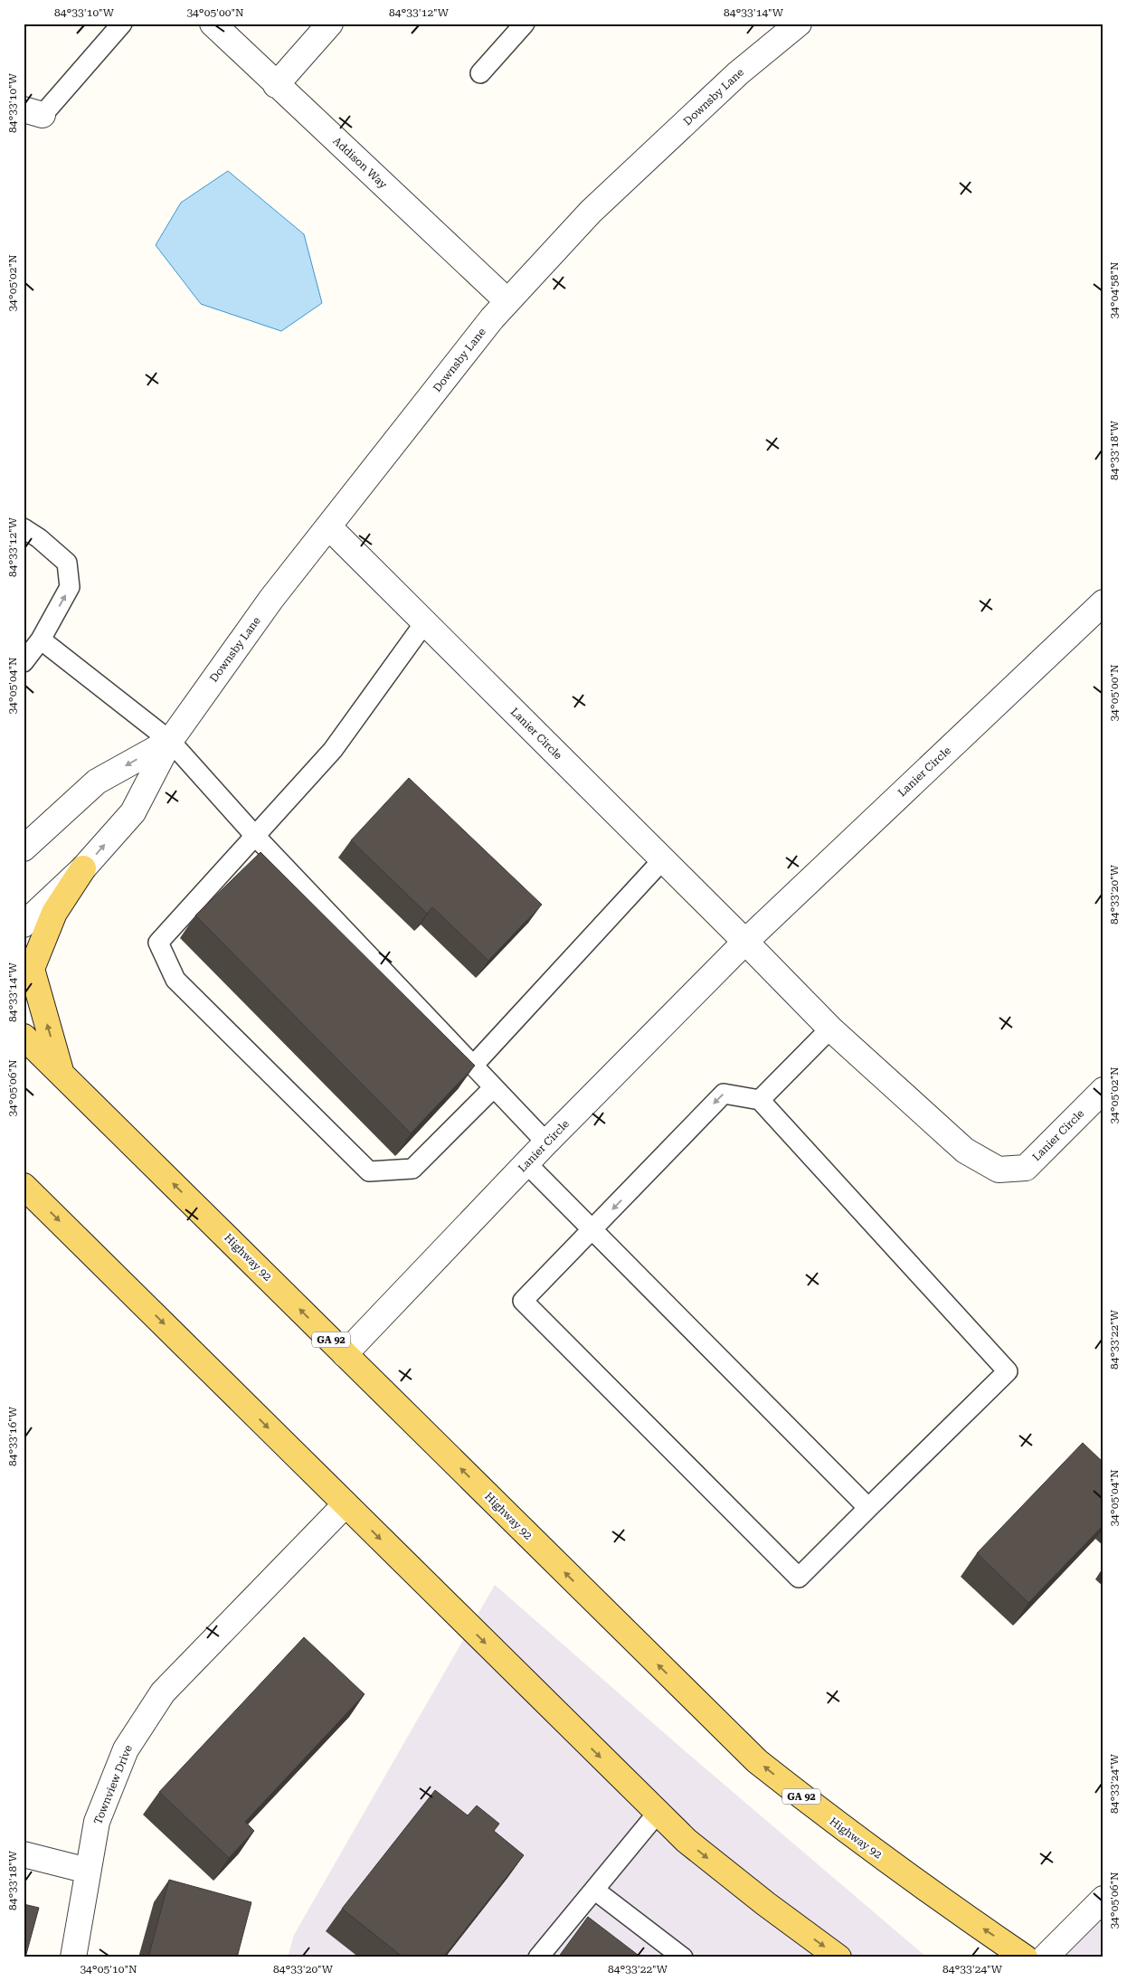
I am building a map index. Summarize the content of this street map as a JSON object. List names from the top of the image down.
{
  "streets": {
    "main road": ["Highway 92", "GA 92"],
    "street": [
      "Downsby Lane",
      "Addison Way",
      "Lanier Circle",
      "Townview Drive"
    ]
  },
  "crossings": [
    ["Downsby Lane", "Addison Way"],
    ["Downsby Lane", "Lanier Circle"],
    ["Lanier Circle", "Highway 92"]
  ],
  "coordinates": [
    "84°33'10\"W",
    "34°05'00\"N",
    "84°33'12\"W",
    "84°33'14\"W",
    "34°05'02\"N",
    "34°04'58\"N",
    "84°33'18\"W",
    "34°05'04\"N",
    "84°33'20\"W",
    "34°05'06\"N",
    "84°33'22\"W",
    "84°33'16\"W",
    "84°33'24\"W",
    "34°05'10\"N"
  ]
}
